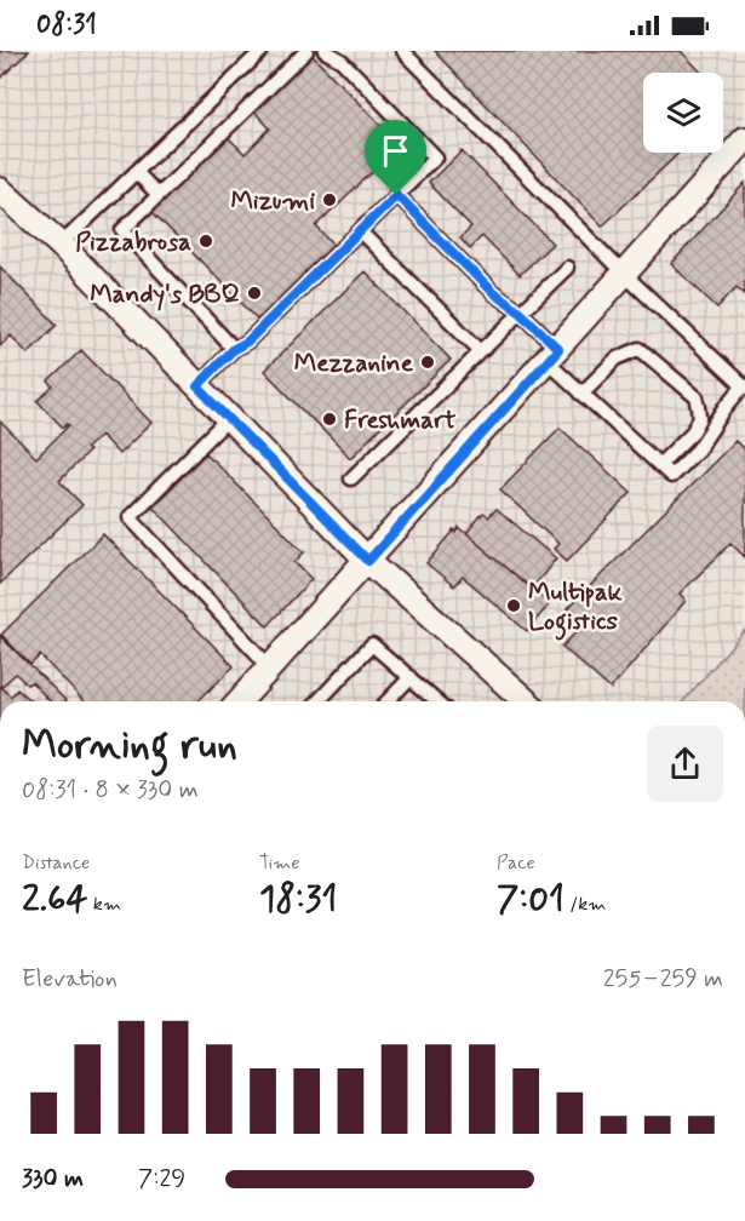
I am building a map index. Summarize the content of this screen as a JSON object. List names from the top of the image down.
{
  "places": [
    "Mizumi",
    "Pizzabrosa",
    "Mandy's BBQ",
    "Mezzanine",
    "Freshmart",
    "Multipak Logistics"
  ],
  "page": {
    "status": "08:31",
    "heading": ["Morning run", "08:31 · 8 × 330 m"],
    "stats": [
      ["Distance", "2.64 km"],
      ["Time", "18:31"],
      ["Pace", "7:01 /km"]
    ],
    "chart": ["Elevation", "255–259 m"],
    "list": [
      {
        "name": "330 m",
        "note": "7:29"
      }
    ]
  }
}
